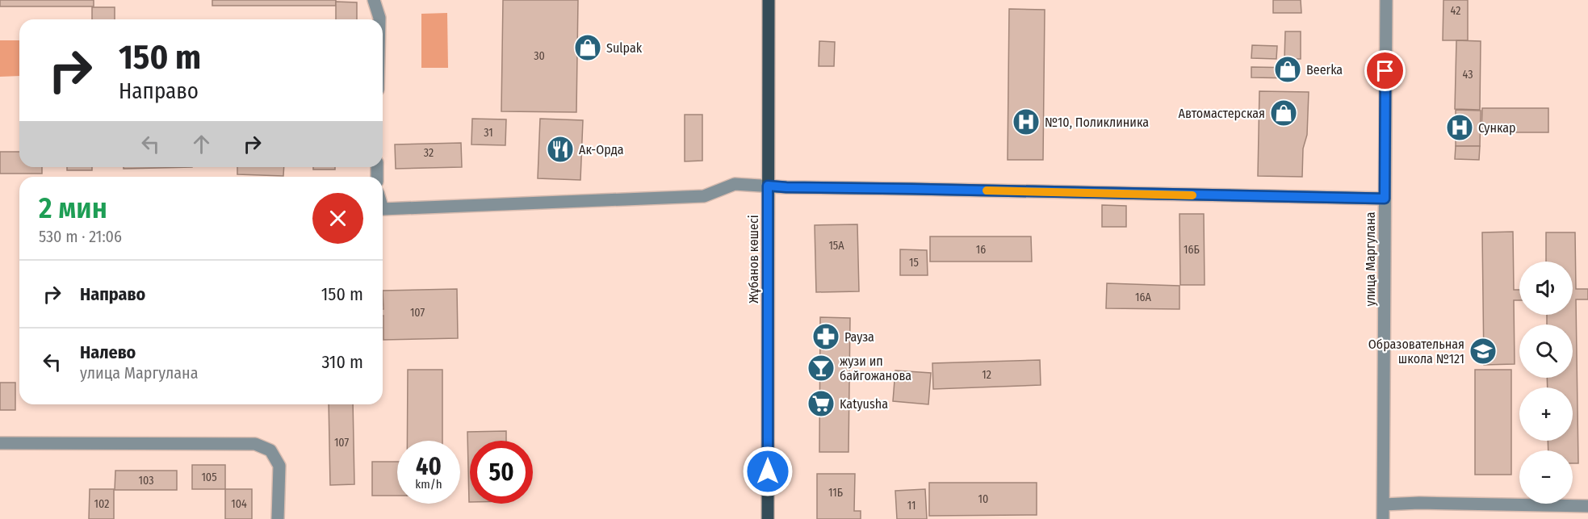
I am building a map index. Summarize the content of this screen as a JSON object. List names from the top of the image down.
{
  "streets": {
    "main road": ["Жұбанов көшесі"],
    "street": ["улица Маргулана"]
  },
  "places": {
    "shop": ["Sulpak", "Beerka", "Автомастерская"],
    "hospital": ["№10, Поликлиника", "Сункар"],
    "restaurant": ["Ак-Орда"],
    "pharmacy": ["Рауза"],
    "school or university": ["Образовательная школа №121"],
    "bar": ["жузи ип байгожанова"],
    "supermarket": ["Katyusha"]
  },
  "house_numbers": [
    "42",
    "30",
    "43",
    "31",
    "32",
    "15А",
    "16",
    "16Б",
    "15",
    "16А",
    "107",
    "12",
    "107",
    "105",
    "103",
    "11Б",
    "10",
    "102",
    "104",
    "11"
  ],
  "page": {
    "turn": ["150 m", "Направо"],
    "heading": ["2 мин", "530 m · 21:06"],
    "list": [
      {
        "name": "Направо",
        "value": "150 m"
      },
      {
        "name": "Налево",
        "note": "улица Маргулана",
        "value": "310 m"
      }
    ],
    "map_buttons": ["+", "−"],
    "speed": "40 km/h",
    "limit": "50"
  }
}
